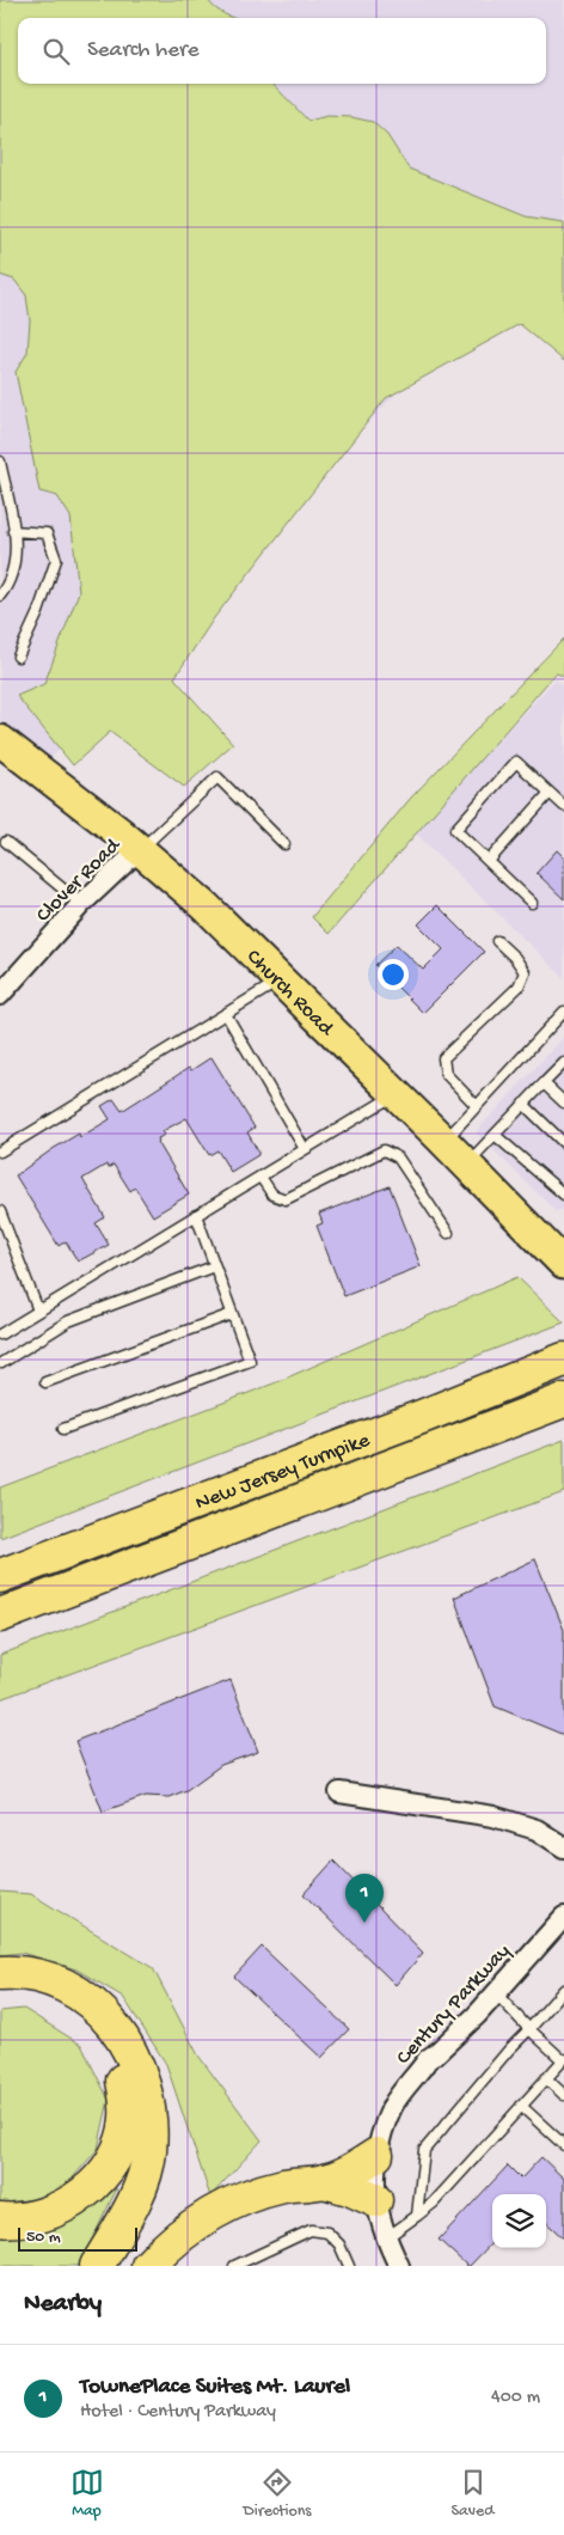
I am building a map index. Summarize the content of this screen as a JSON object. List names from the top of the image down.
{
  "streets": {
    "highway": ["New Jersey Turnpike"],
    "main road": ["Church Road"],
    "street": ["Clover Road", "Century Parkway"]
  },
  "crossings": [
    ["Clover Road", "Church Road"]
  ],
  "scale_bar": "50 m",
  "page": {
    "search": "Search here",
    "pins": "1",
    "scale": "50 m",
    "heading": "Nearby",
    "list": [
      {
        "mark": "1",
        "name": "TownePlace Suites Mt. Laurel",
        "note": "Hotel · Century Parkway",
        "value": "400 m"
      }
    ],
    "nav": ["Map", "Directions", "Saved"]
  }
}
